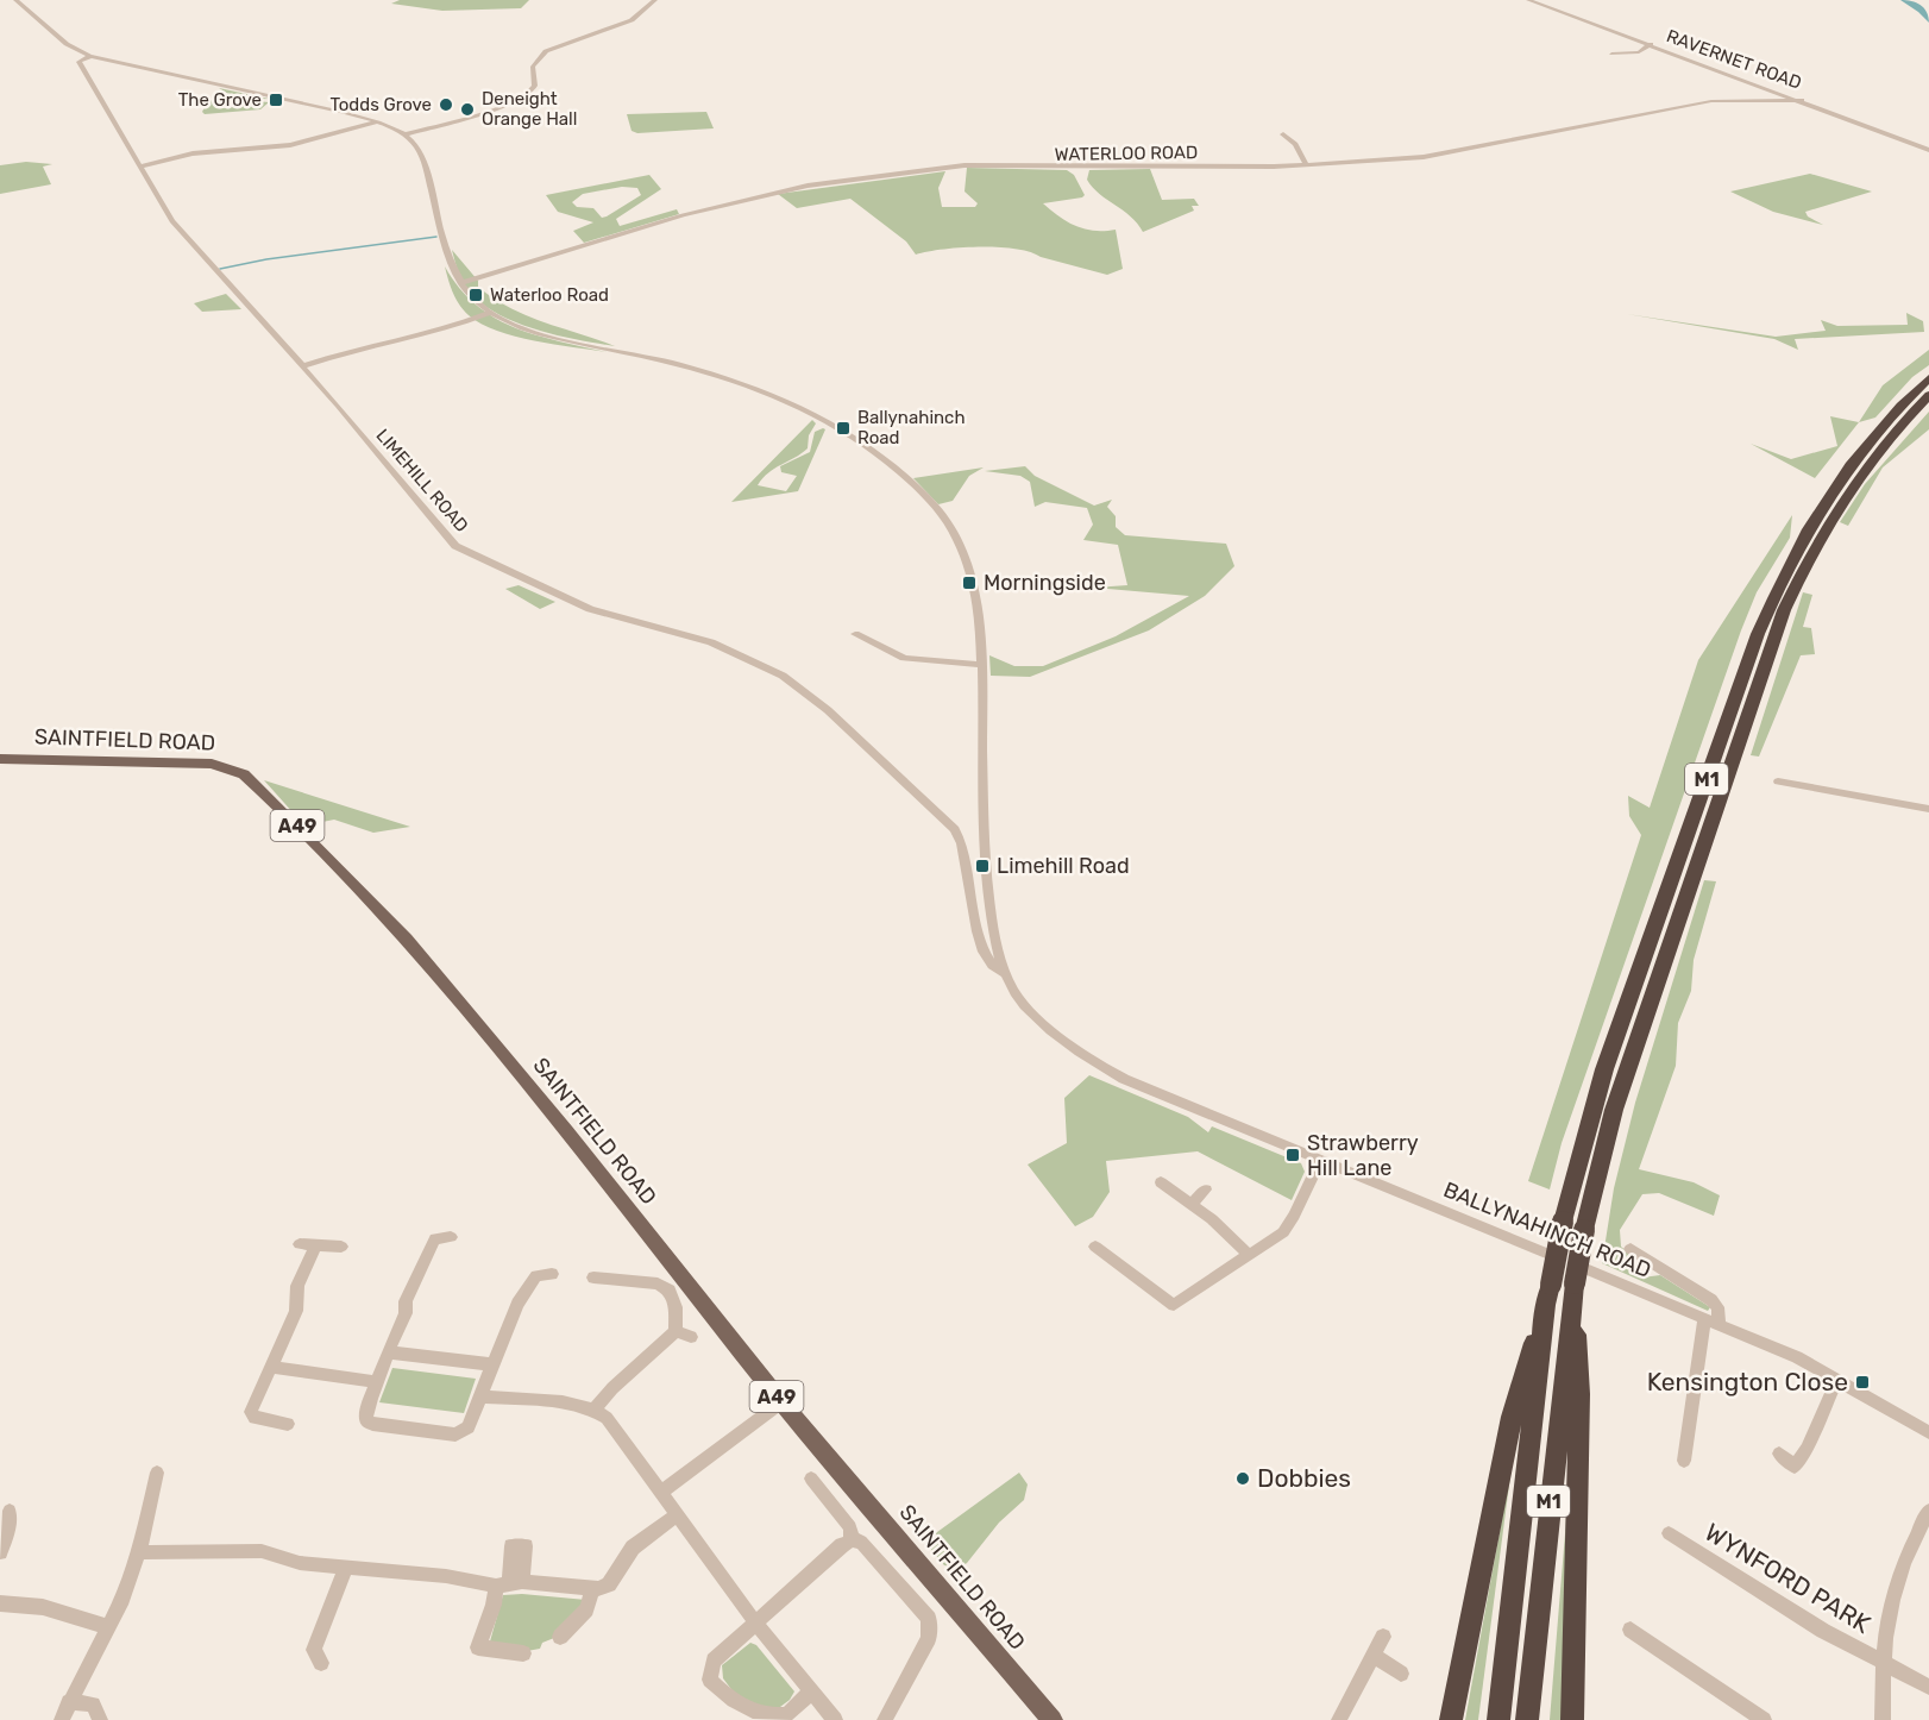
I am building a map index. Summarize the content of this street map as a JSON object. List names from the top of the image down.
{
  "streets": {
    "highway": ["M1"],
    "main road": ["SAINTFIELD ROAD", "A49"],
    "street": [
      "RAVERNET ROAD",
      "WATERLOO ROAD",
      "LIMEHILL ROAD",
      "BALLYNAHINCH ROAD",
      "WYNFORD PARK"
    ]
  },
  "crossings": [
    ["RAVERNET ROAD", "WATERLOO ROAD"],
    ["WATERLOO ROAD", "BALLYNAHINCH ROAD"],
    ["LIMEHILL ROAD", "BALLYNAHINCH ROAD"]
  ],
  "places": {
    "transit": [
      "The Grove",
      "Waterloo Road",
      "Ballynahinch Road",
      "Morningside",
      "Limehill Road",
      "Strawberry Hill Lane",
      "Kensington Close"
    ],
    "other": ["Todds Grove", "Deneight Orange Hall", "Dobbies"]
  }
}
